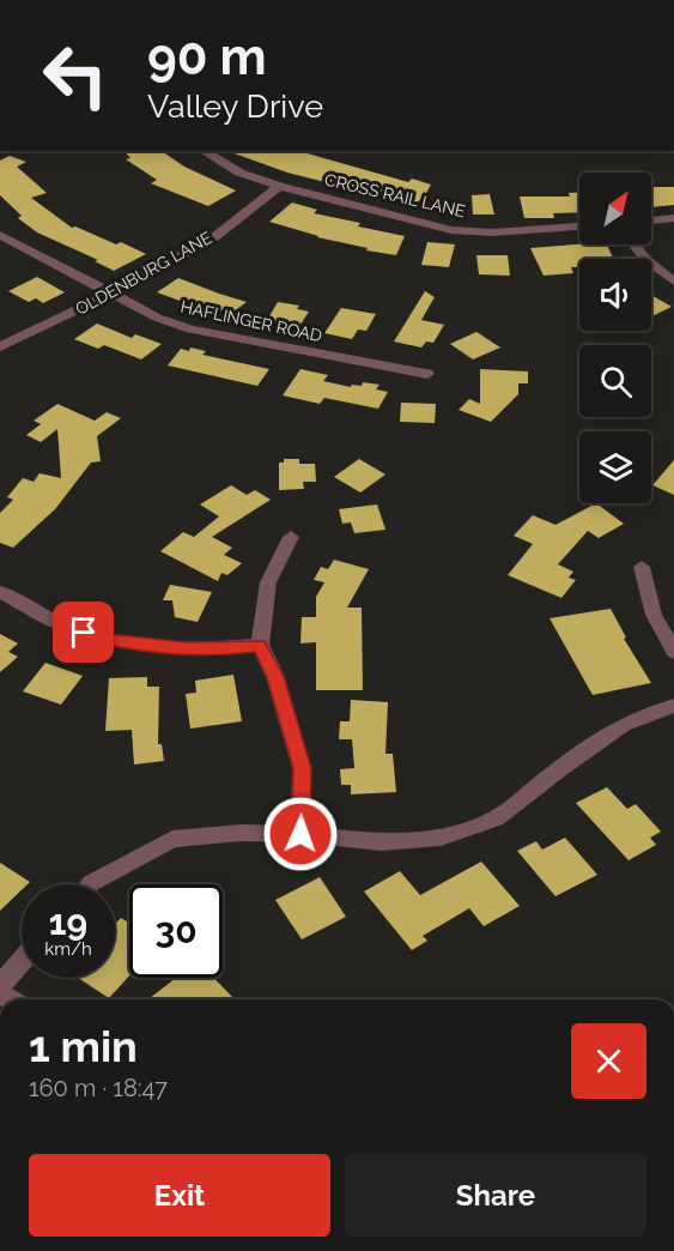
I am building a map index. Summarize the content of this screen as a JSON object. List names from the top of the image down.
{
  "streets": {
    "street": ["CROSS RAIL LANE", "OLDENBURG LANE", "HAFLINGER ROAD"]
  },
  "crossings": [
    ["CROSS RAIL LANE", "OLDENBURG LANE"],
    ["OLDENBURG LANE", "HAFLINGER ROAD"]
  ],
  "north": "top right",
  "page": {
    "turn": ["90 m", "Valley Drive"],
    "speed": "19 km/h",
    "limit": "30",
    "heading": ["1 min", "160 m · 18:47"],
    "buttons": ["Exit", "Share"]
  }
}
